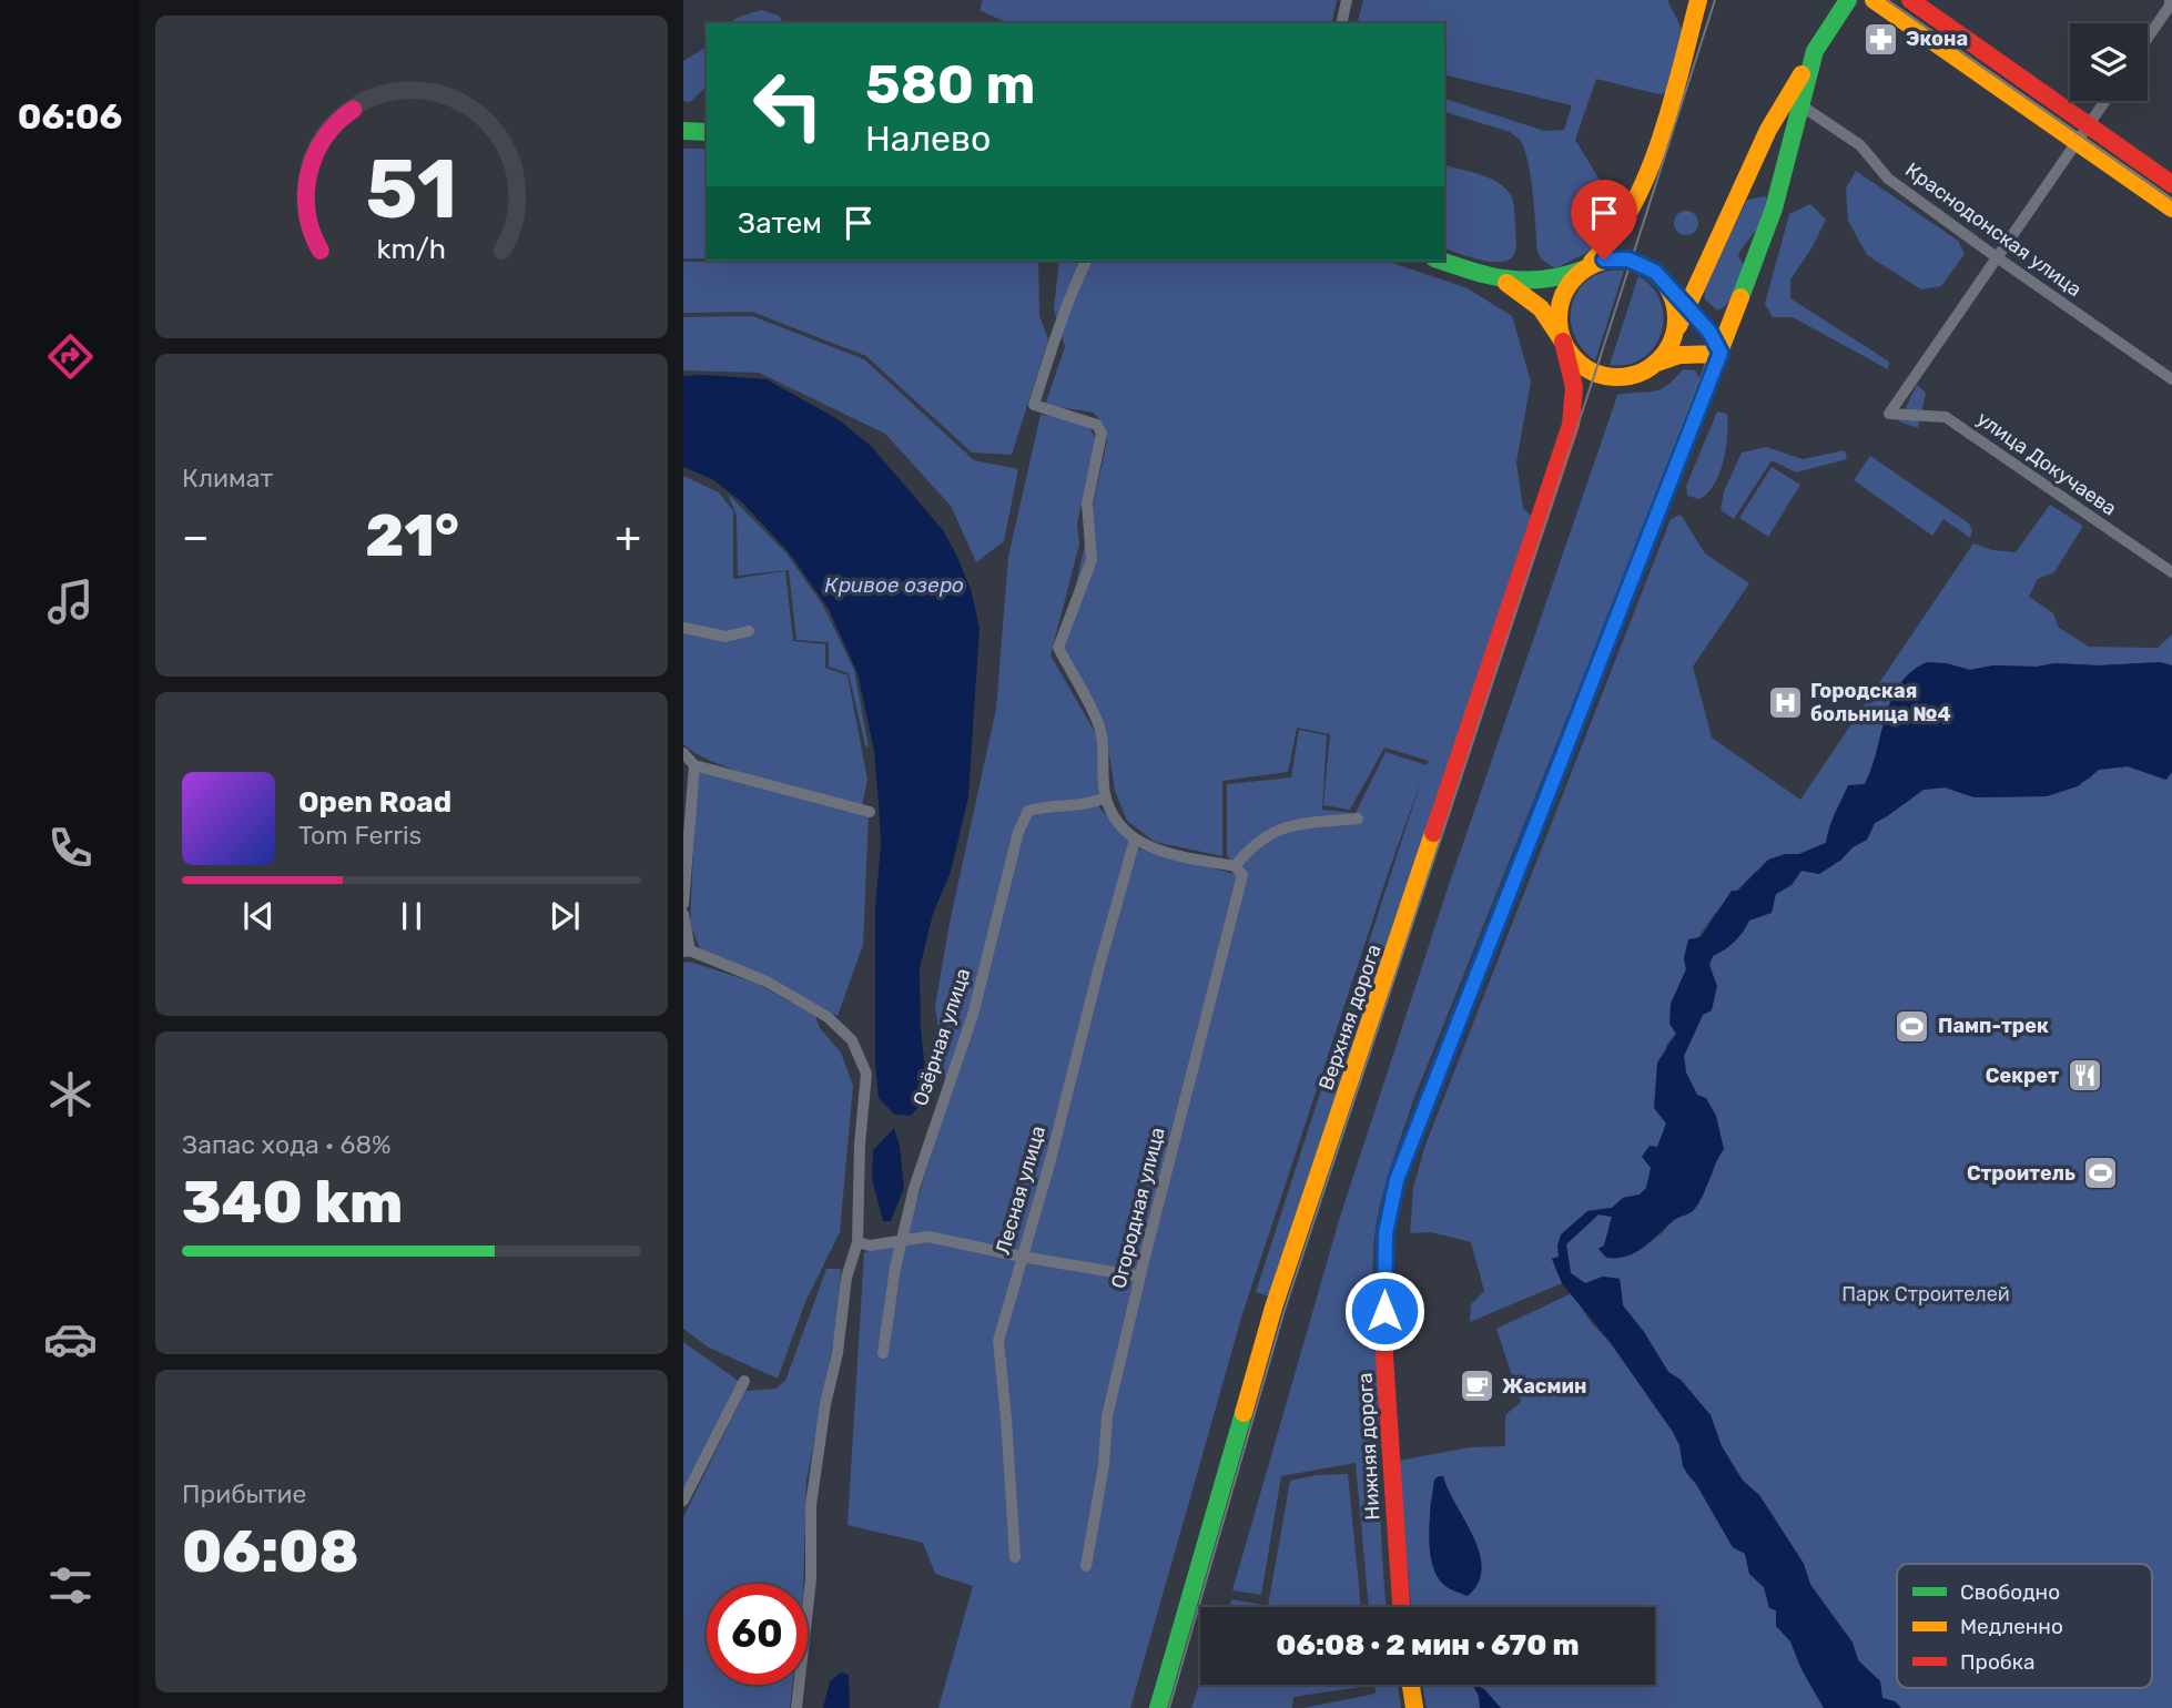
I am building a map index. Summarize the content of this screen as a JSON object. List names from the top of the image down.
{
  "streets": {
    "main road": ["Верхняя дорога", "Нижняя дорога"],
    "street": [
      "Краснодонская улица",
      "улица Докучаева",
      "Озёрная улица",
      "Лесная улица",
      "Огородная улица"
    ]
  },
  "crossings": [
    ["Краснодонская улица", "улица Докучаева"],
    ["Краснодонская улица", "Нижняя дорога"]
  ],
  "water": ["Кривое озеро"],
  "parks": ["Парк Строителей"],
  "places": {
    "pharmacy": ["Экона"],
    "hospital": ["Городская больница №4"],
    "sports": ["Памп-трек", "Строитель"],
    "restaurant": ["Секрет"],
    "cafe": ["Жасмин"]
  },
  "legend": ["Свободно", "Медленно", "Пробка"],
  "page": {
    "tabs": "06:06",
    "turn": ["580 m", "Налево"],
    "then": "Затем",
    "tile": [
      "Климат",
      ["Запас хода · 68%", "340 km"],
      ["Прибытие", "06:08"]
    ],
    "heat": ["−", "21°", "+"],
    "song": ["Open Road", "Tom Ferris"],
    "limit": "60",
    "trip": "06:08 · 2 мин · 670 m",
    "gauge": ["51", "km/h"]
  }
}
